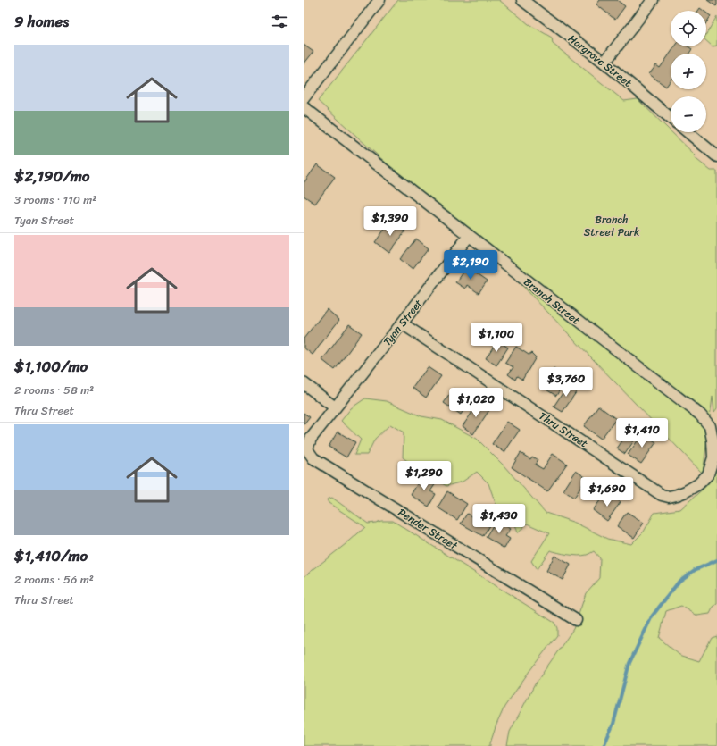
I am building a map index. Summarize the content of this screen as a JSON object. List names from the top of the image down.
{
  "streets": {
    "street": [
      "Hargrove Street",
      "Branch Street",
      "Tyan Street",
      "Thru Street",
      "Pender Street"
    ]
  },
  "crossings": [
    ["Branch Street", "Tyan Street"],
    ["Branch Street", "Thru Street"],
    ["Tyan Street", "Thru Street"],
    ["Tyan Street", "Pender Street"]
  ],
  "parks": ["Branch Street Park"],
  "page": {
    "heading": "9 homes",
    "map_buttons": ["+", "−"],
    "list": [
      {
        "name": "$2,190/mo",
        "note": "3 rooms · 110 m² · Tyan Street"
      },
      {
        "name": "$1,100/mo",
        "note": "2 rooms · 58 m² · Thru Street"
      },
      {
        "name": "$1,410/mo",
        "note": "2 rooms · 56 m² · Thru Street"
      }
    ],
    "price": [
      "$1,390",
      "$2,190",
      "$1,100",
      "$3,760",
      "$1,020",
      "$1,410",
      "$1,290",
      "$1,690",
      "$1,430"
    ]
  }
}
